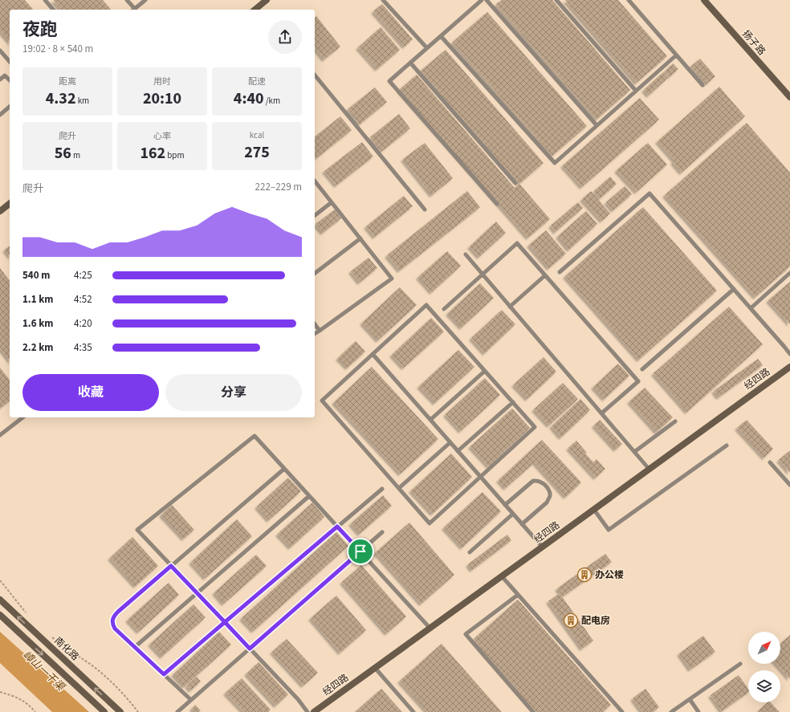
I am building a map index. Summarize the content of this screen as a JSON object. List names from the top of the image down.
{
  "streets": {
    "street": ["扬子路", "经四路", "南化路"]
  },
  "water": ["嶂山一干渠"],
  "places": {
    "building": ["办公楼", "配电房"]
  },
  "north": "top right",
  "page": {
    "heading": ["夜跑", "19:02 · 8 × 540 m"],
    "stats": [
      ["距离", "4.32 km"],
      ["用时", "20:10"],
      ["配速", "4:40 /km"],
      ["爬升", "56 m"],
      ["心率", "162 bpm"],
      ["kcal", "275"]
    ],
    "chart": ["爬升", "222–229 m"],
    "list": [
      {
        "name": "540 m",
        "note": "4:25"
      },
      {
        "name": "1.1 km",
        "note": "4:52"
      },
      {
        "name": "1.6 km",
        "note": "4:20"
      },
      {
        "name": "2.2 km",
        "note": "4:35"
      }
    ],
    "buttons": ["收藏", "分享"]
  }
}
